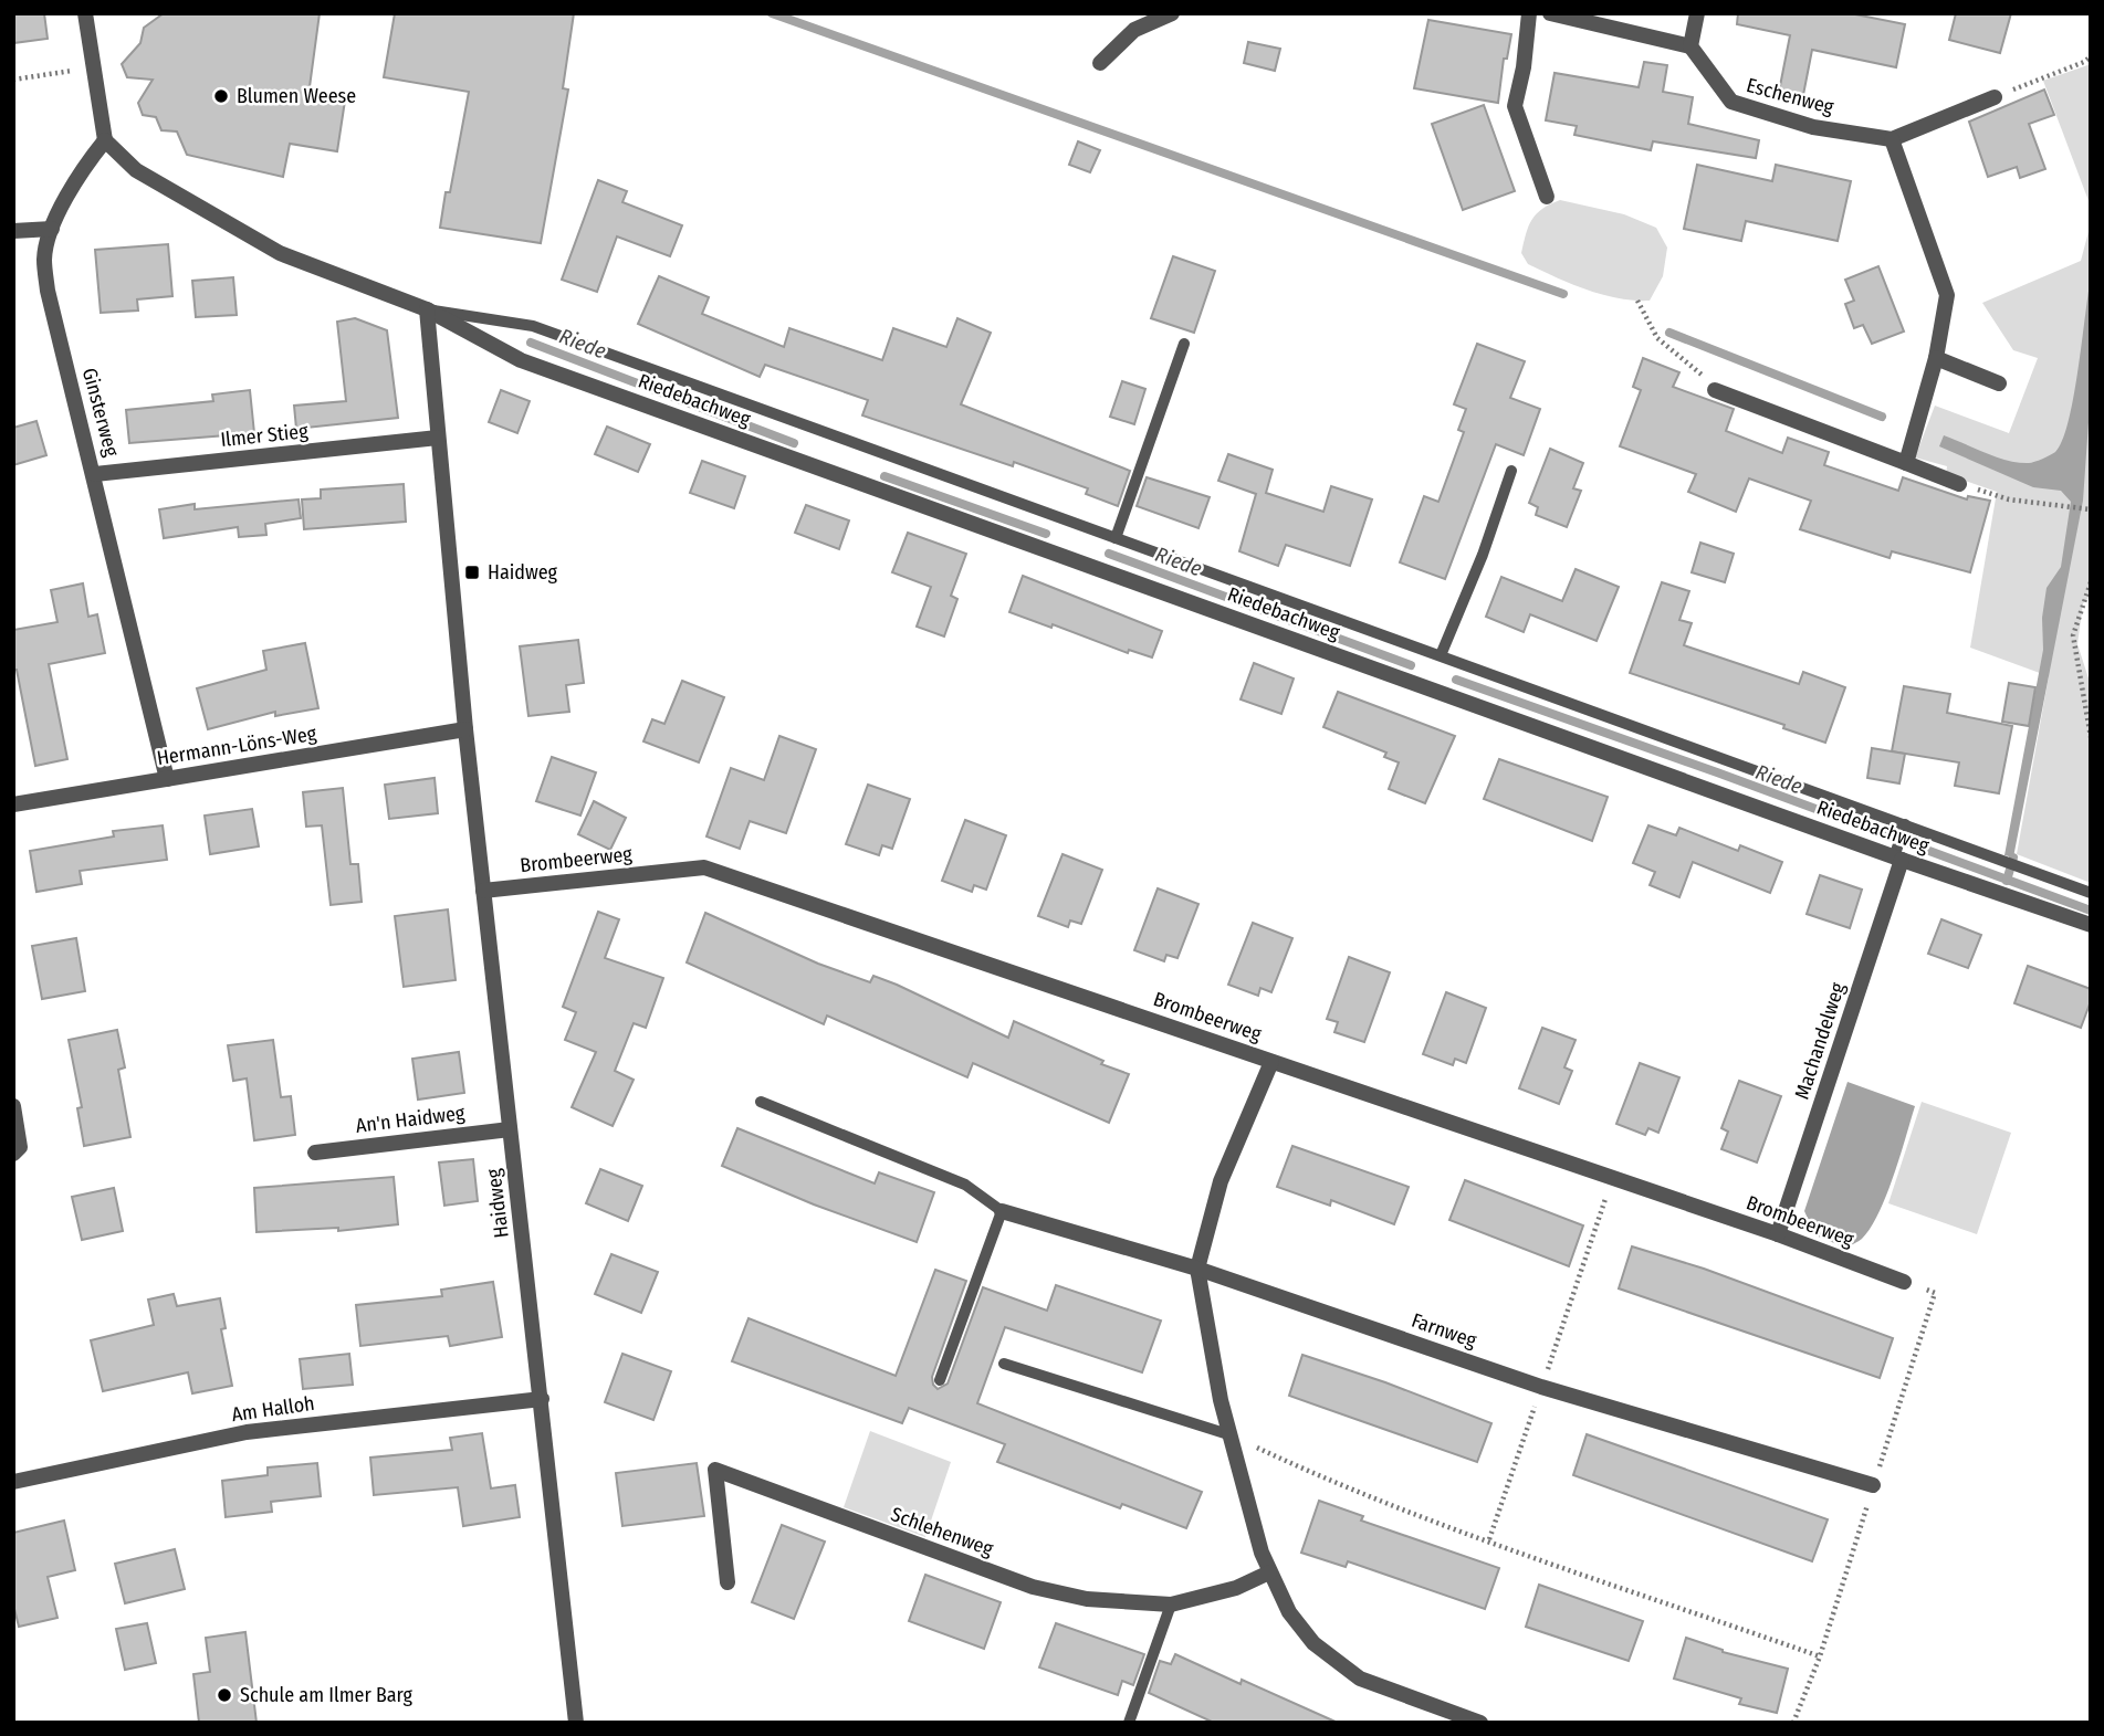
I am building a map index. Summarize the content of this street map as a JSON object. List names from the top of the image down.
{
  "streets": {
    "street": [
      "Eschenweg",
      "Riedebachweg",
      "Ginsterweg",
      "Ilmer Stieg",
      "Hermann-Löns-Weg",
      "Brombeerweg",
      "Machandelweg",
      "An'n Haidweg",
      "Haidweg",
      "Farnweg",
      "Am Halloh",
      "Schlehenweg"
    ]
  },
  "crossings": [
    ["Riedebachweg", "Ginsterweg"],
    ["Riedebachweg", "Machandelweg"],
    ["Riedebachweg", "Haidweg"],
    ["Ginsterweg", "Ilmer Stieg"],
    ["Ginsterweg", "Hermann-Löns-Weg"],
    ["Ilmer Stieg", "Haidweg"],
    ["Hermann-Löns-Weg", "Haidweg"],
    ["Brombeerweg", "Machandelweg"],
    ["Brombeerweg", "Haidweg"],
    ["An'n Haidweg", "Haidweg"],
    ["Haidweg", "Am Halloh"]
  ],
  "water": ["Riede"],
  "places": {
    "other": ["Blumen Weese", "Schule am Ilmer Barg"],
    "transit": ["Haidweg"]
  }
}
